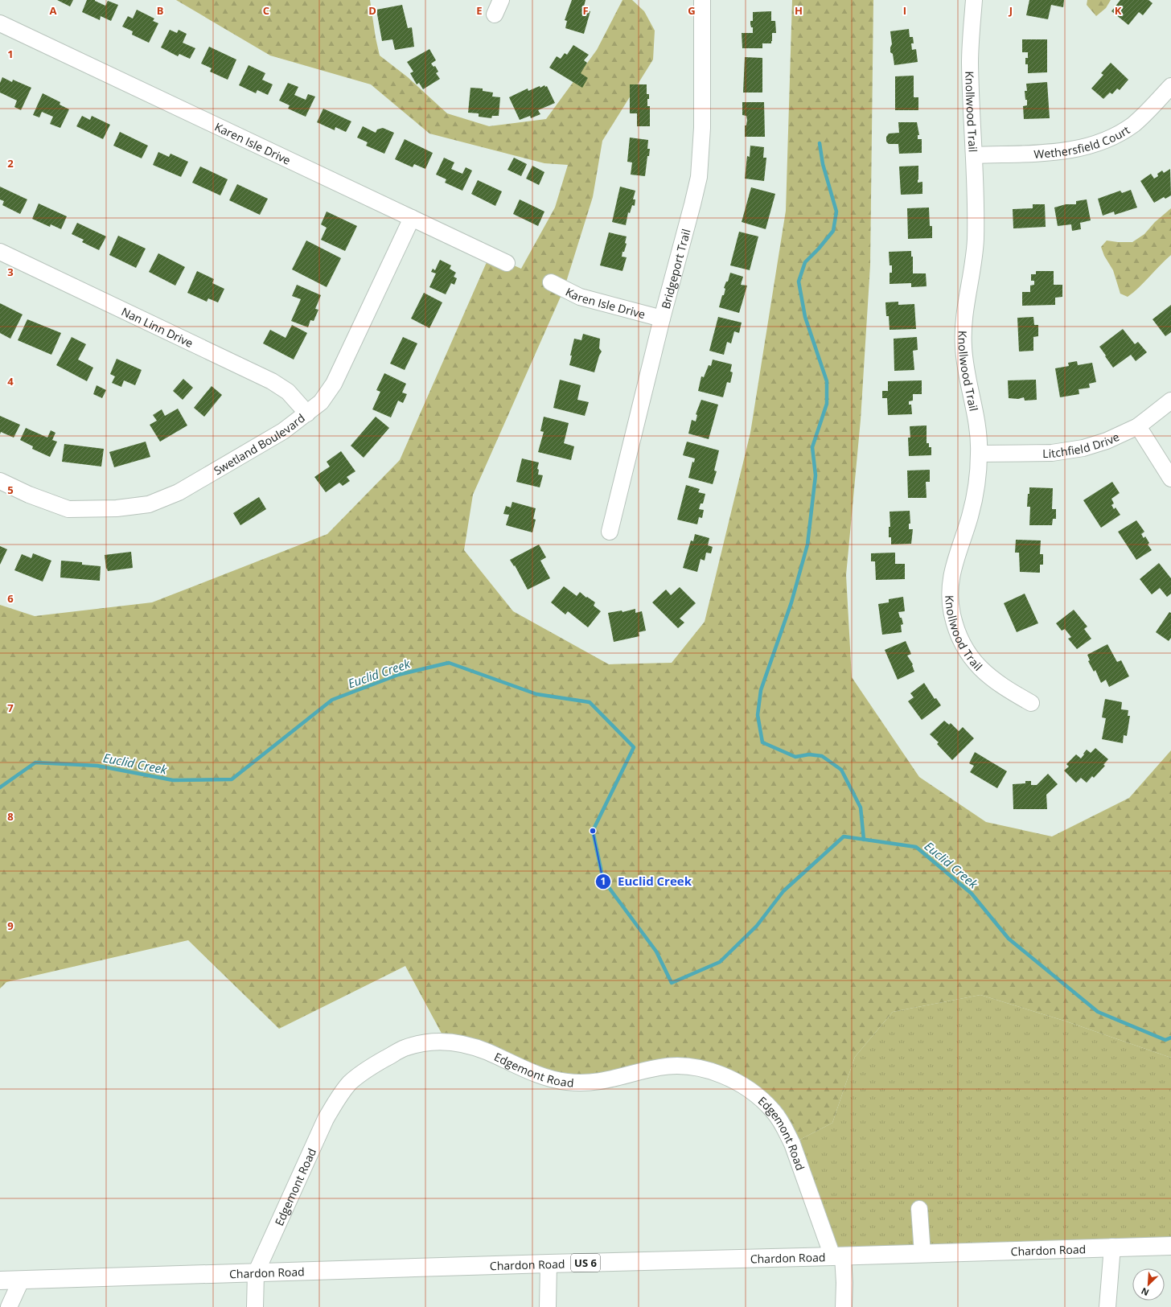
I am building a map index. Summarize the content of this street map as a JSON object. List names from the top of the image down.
{
  "streets": {
    "main road": ["Chardon Road", "US 6"],
    "street": [
      "Knollwood Trail",
      "Wethersfield Court",
      "Karen Isle Drive",
      "Bridgeport Trail",
      "Nan Linn Drive",
      "Swetland Boulevard",
      "Litchfield Drive",
      "Edgemont Road"
    ]
  },
  "crossings": [
    ["Knollwood Trail", "Wethersfield Court"],
    ["Knollwood Trail", "Litchfield Drive"],
    ["Karen Isle Drive", "Bridgeport Trail"],
    ["Karen Isle Drive", "Swetland Boulevard"],
    ["Nan Linn Drive", "Swetland Boulevard"],
    ["Edgemont Road", "Chardon Road"]
  ],
  "water": ["Euclid Creek"],
  "places": ["Euclid Creek"],
  "north": "bottom left",
  "grid": {
    "columns": [
      "A",
      "B",
      "C",
      "D",
      "E",
      "F",
      "G",
      "H",
      "I",
      "J",
      "K"
    ],
    "rows": [
      "1",
      "2",
      "3",
      "4",
      "5",
      "6",
      "7",
      "8",
      "9"
    ]
  }
}
